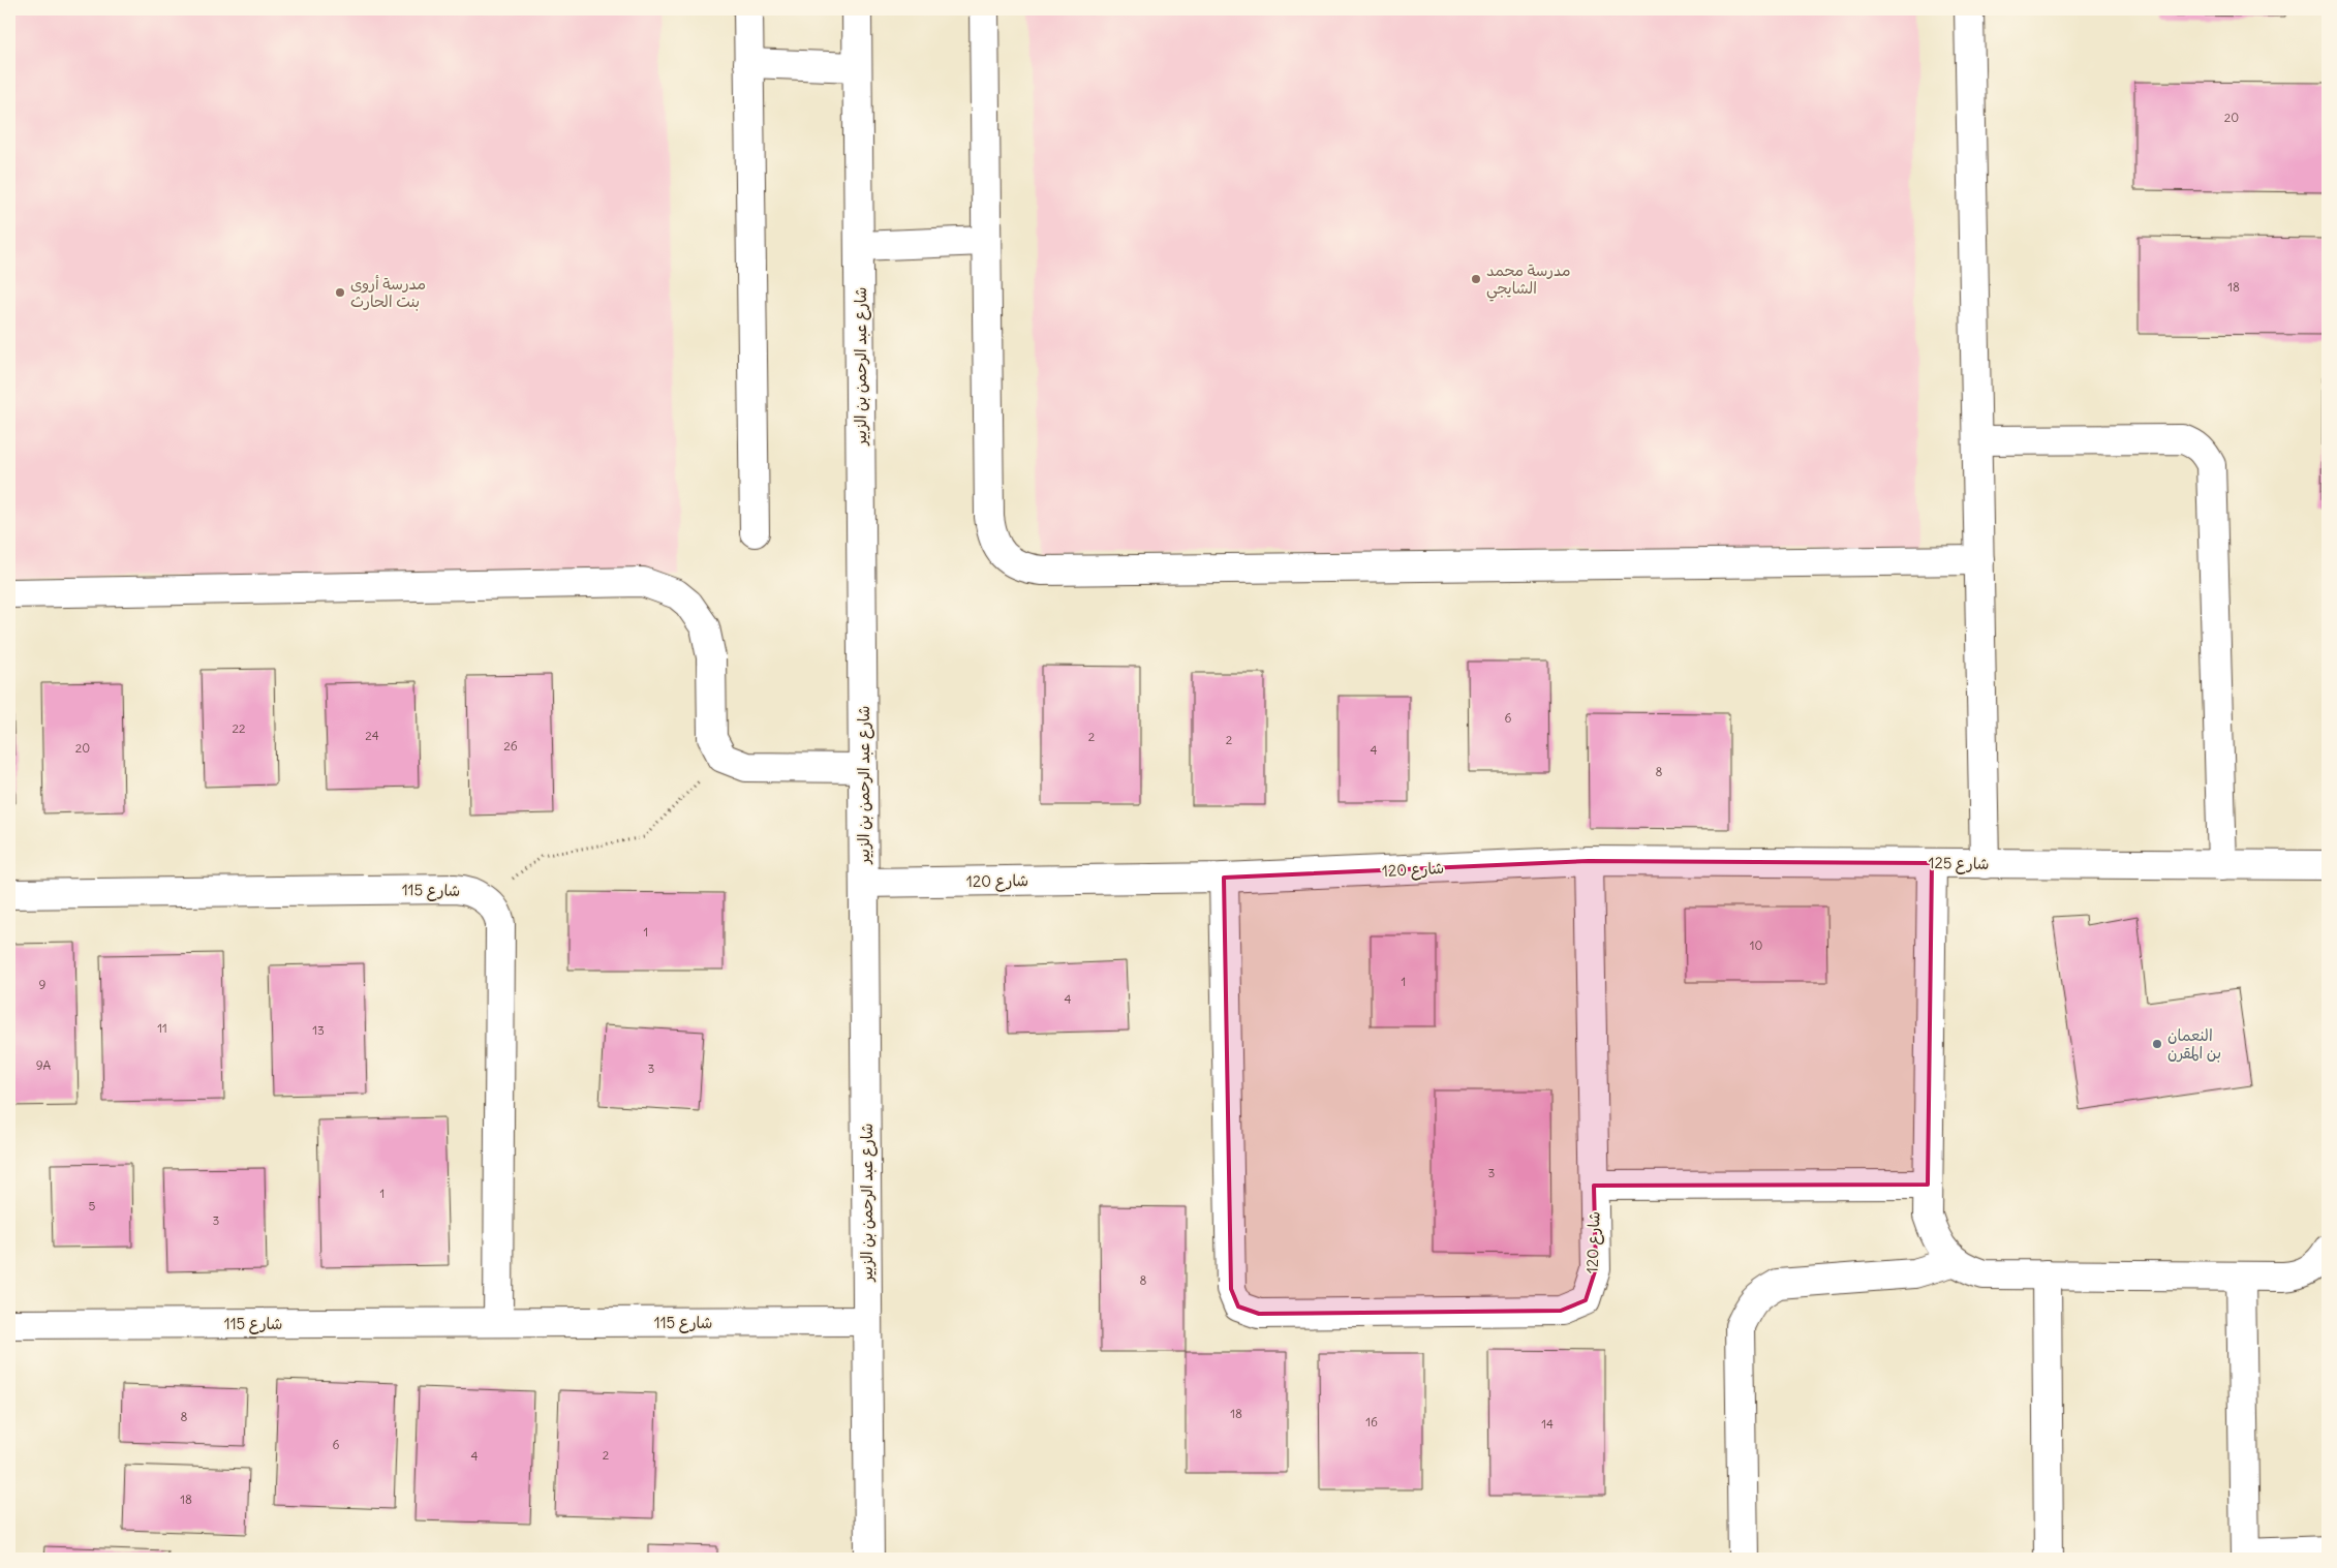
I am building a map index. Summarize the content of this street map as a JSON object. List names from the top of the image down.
{
  "streets": {
    "street": [
      "شارع عبد الرحمن بن الزبير",
      "شارع 125",
      "شارع 120",
      "شارع 115"
    ]
  },
  "crossings": [
    ["شارع عبد الرحمن بن الزبير", "شارع 120"],
    ["شارع عبد الرحمن بن الزبير", "شارع 115"],
    ["شارع 125", "شارع 120"]
  ],
  "places": ["مدرسة محمد الشايجي", "مدرسة أروى بنت الحارث", "النعمان بن المقرن"],
  "house_numbers": [
    "20",
    "18",
    "6",
    "22",
    "24",
    "2",
    "2",
    "26",
    "20",
    "4",
    "8",
    "1",
    "10",
    "1",
    "9",
    "4",
    "11",
    "13",
    "9A",
    "3",
    "3",
    "1",
    "5",
    "3",
    "8",
    "18",
    "8",
    "16",
    "14",
    "6",
    "2",
    "4",
    "18"
  ]
}
